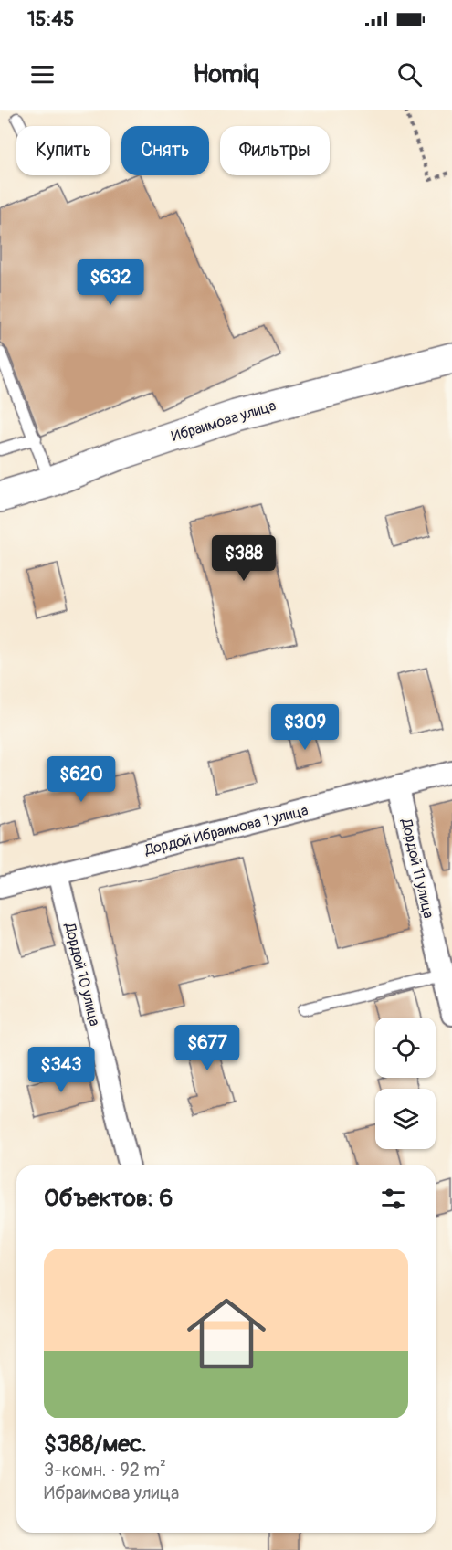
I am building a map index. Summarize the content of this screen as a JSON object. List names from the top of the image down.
{
  "streets": {
    "main road": ["Ибраимова улица"],
    "street": ["Дордой Ибраимова 1 улица", "Дордой 11 улица", "Дордой 10 улица"]
  },
  "crossings": [
    ["Дордой Ибраимова 1 улица", "Дордой 11 улица"],
    ["Дордой Ибраимова 1 улица", "Дордой 10 улица"]
  ],
  "page": {
    "status": "15:45",
    "header": "Homiq",
    "chip": ["Купить", "Снять", "Фильтры"],
    "price": [
      "$632",
      "$388",
      "$309",
      "$620",
      "$677",
      "$343"
    ],
    "heading": "Объектов: 6",
    "list": [
      {
        "name": "$388/мес.",
        "note": "3-комн. · 92 m² · Ибраимова улица"
      }
    ]
  }
}
